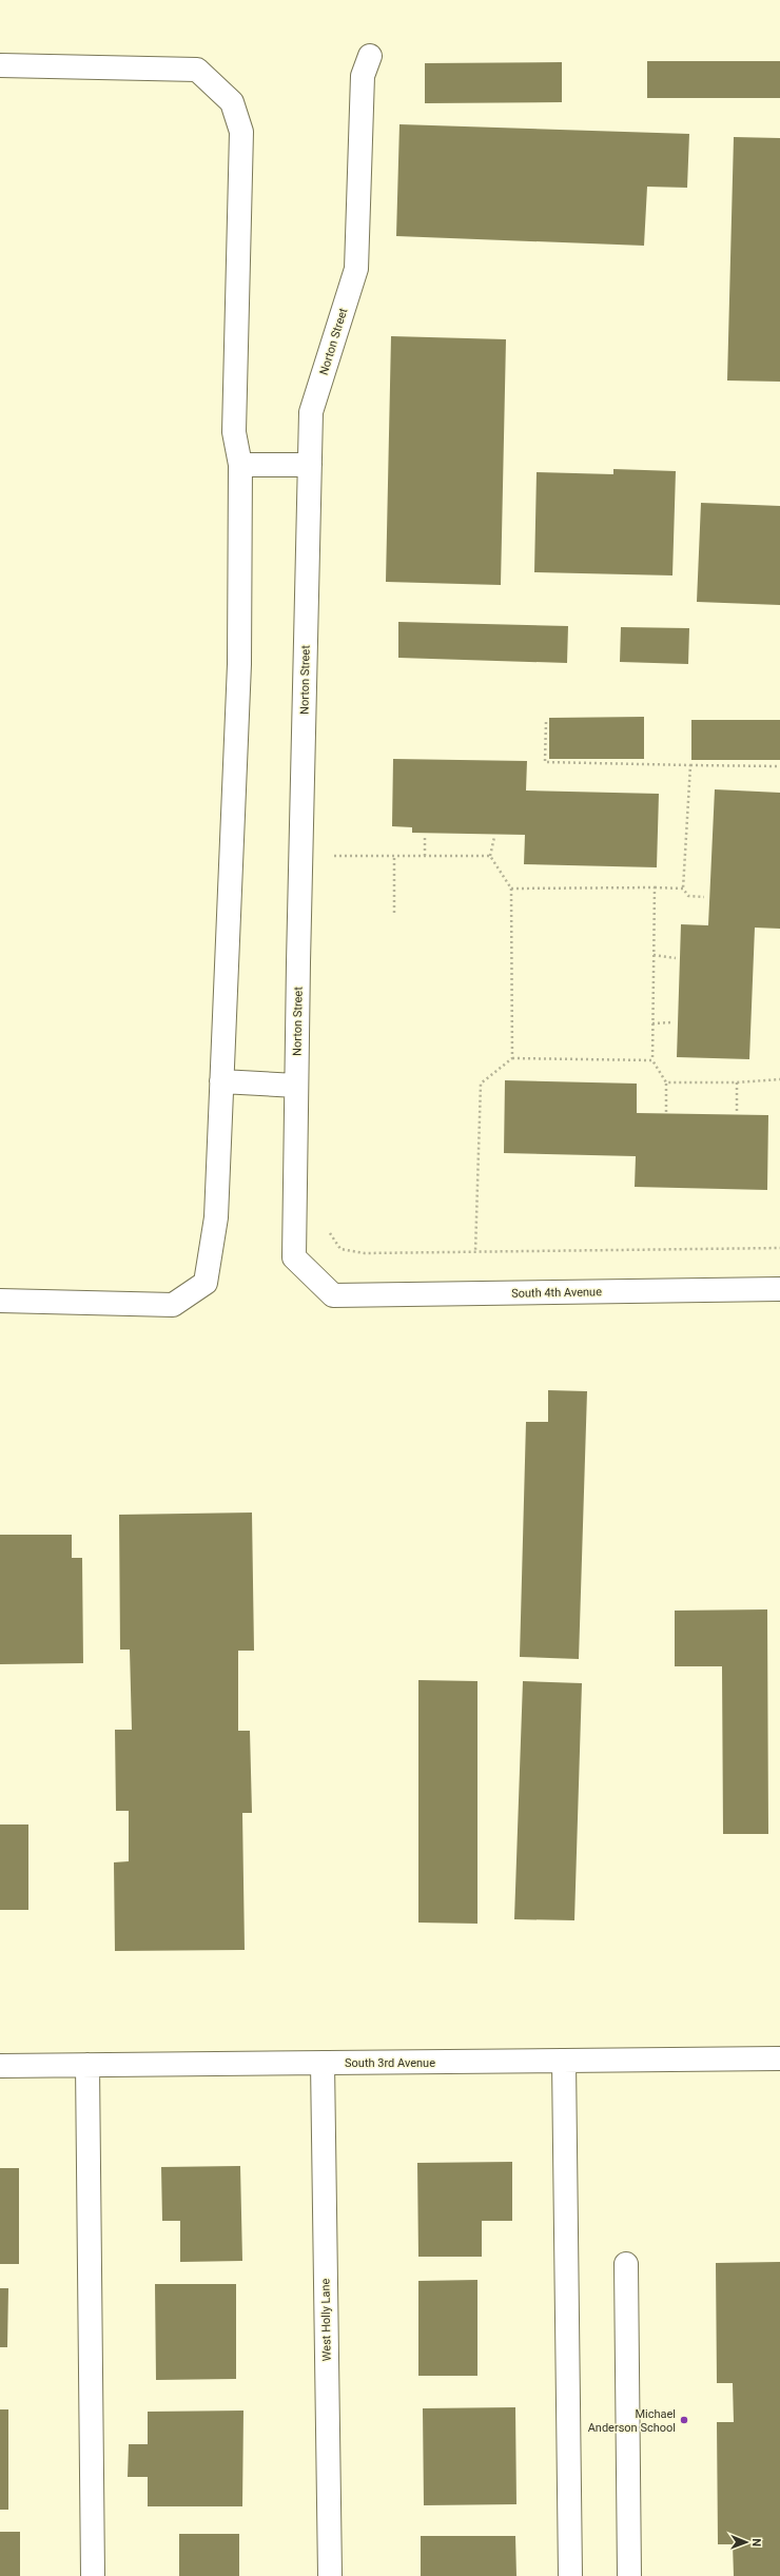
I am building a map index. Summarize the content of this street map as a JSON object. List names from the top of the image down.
{
  "streets": {
    "street": [
      "Norton Street",
      "South 4th Avenue",
      "South 3rd Avenue",
      "West Holly Lane"
    ]
  },
  "crossings": [
    ["Norton Street", "South 4th Avenue"],
    ["South 3rd Avenue", "West Holly Lane"]
  ],
  "places": ["Michael Anderson School"],
  "north": "right"
}
